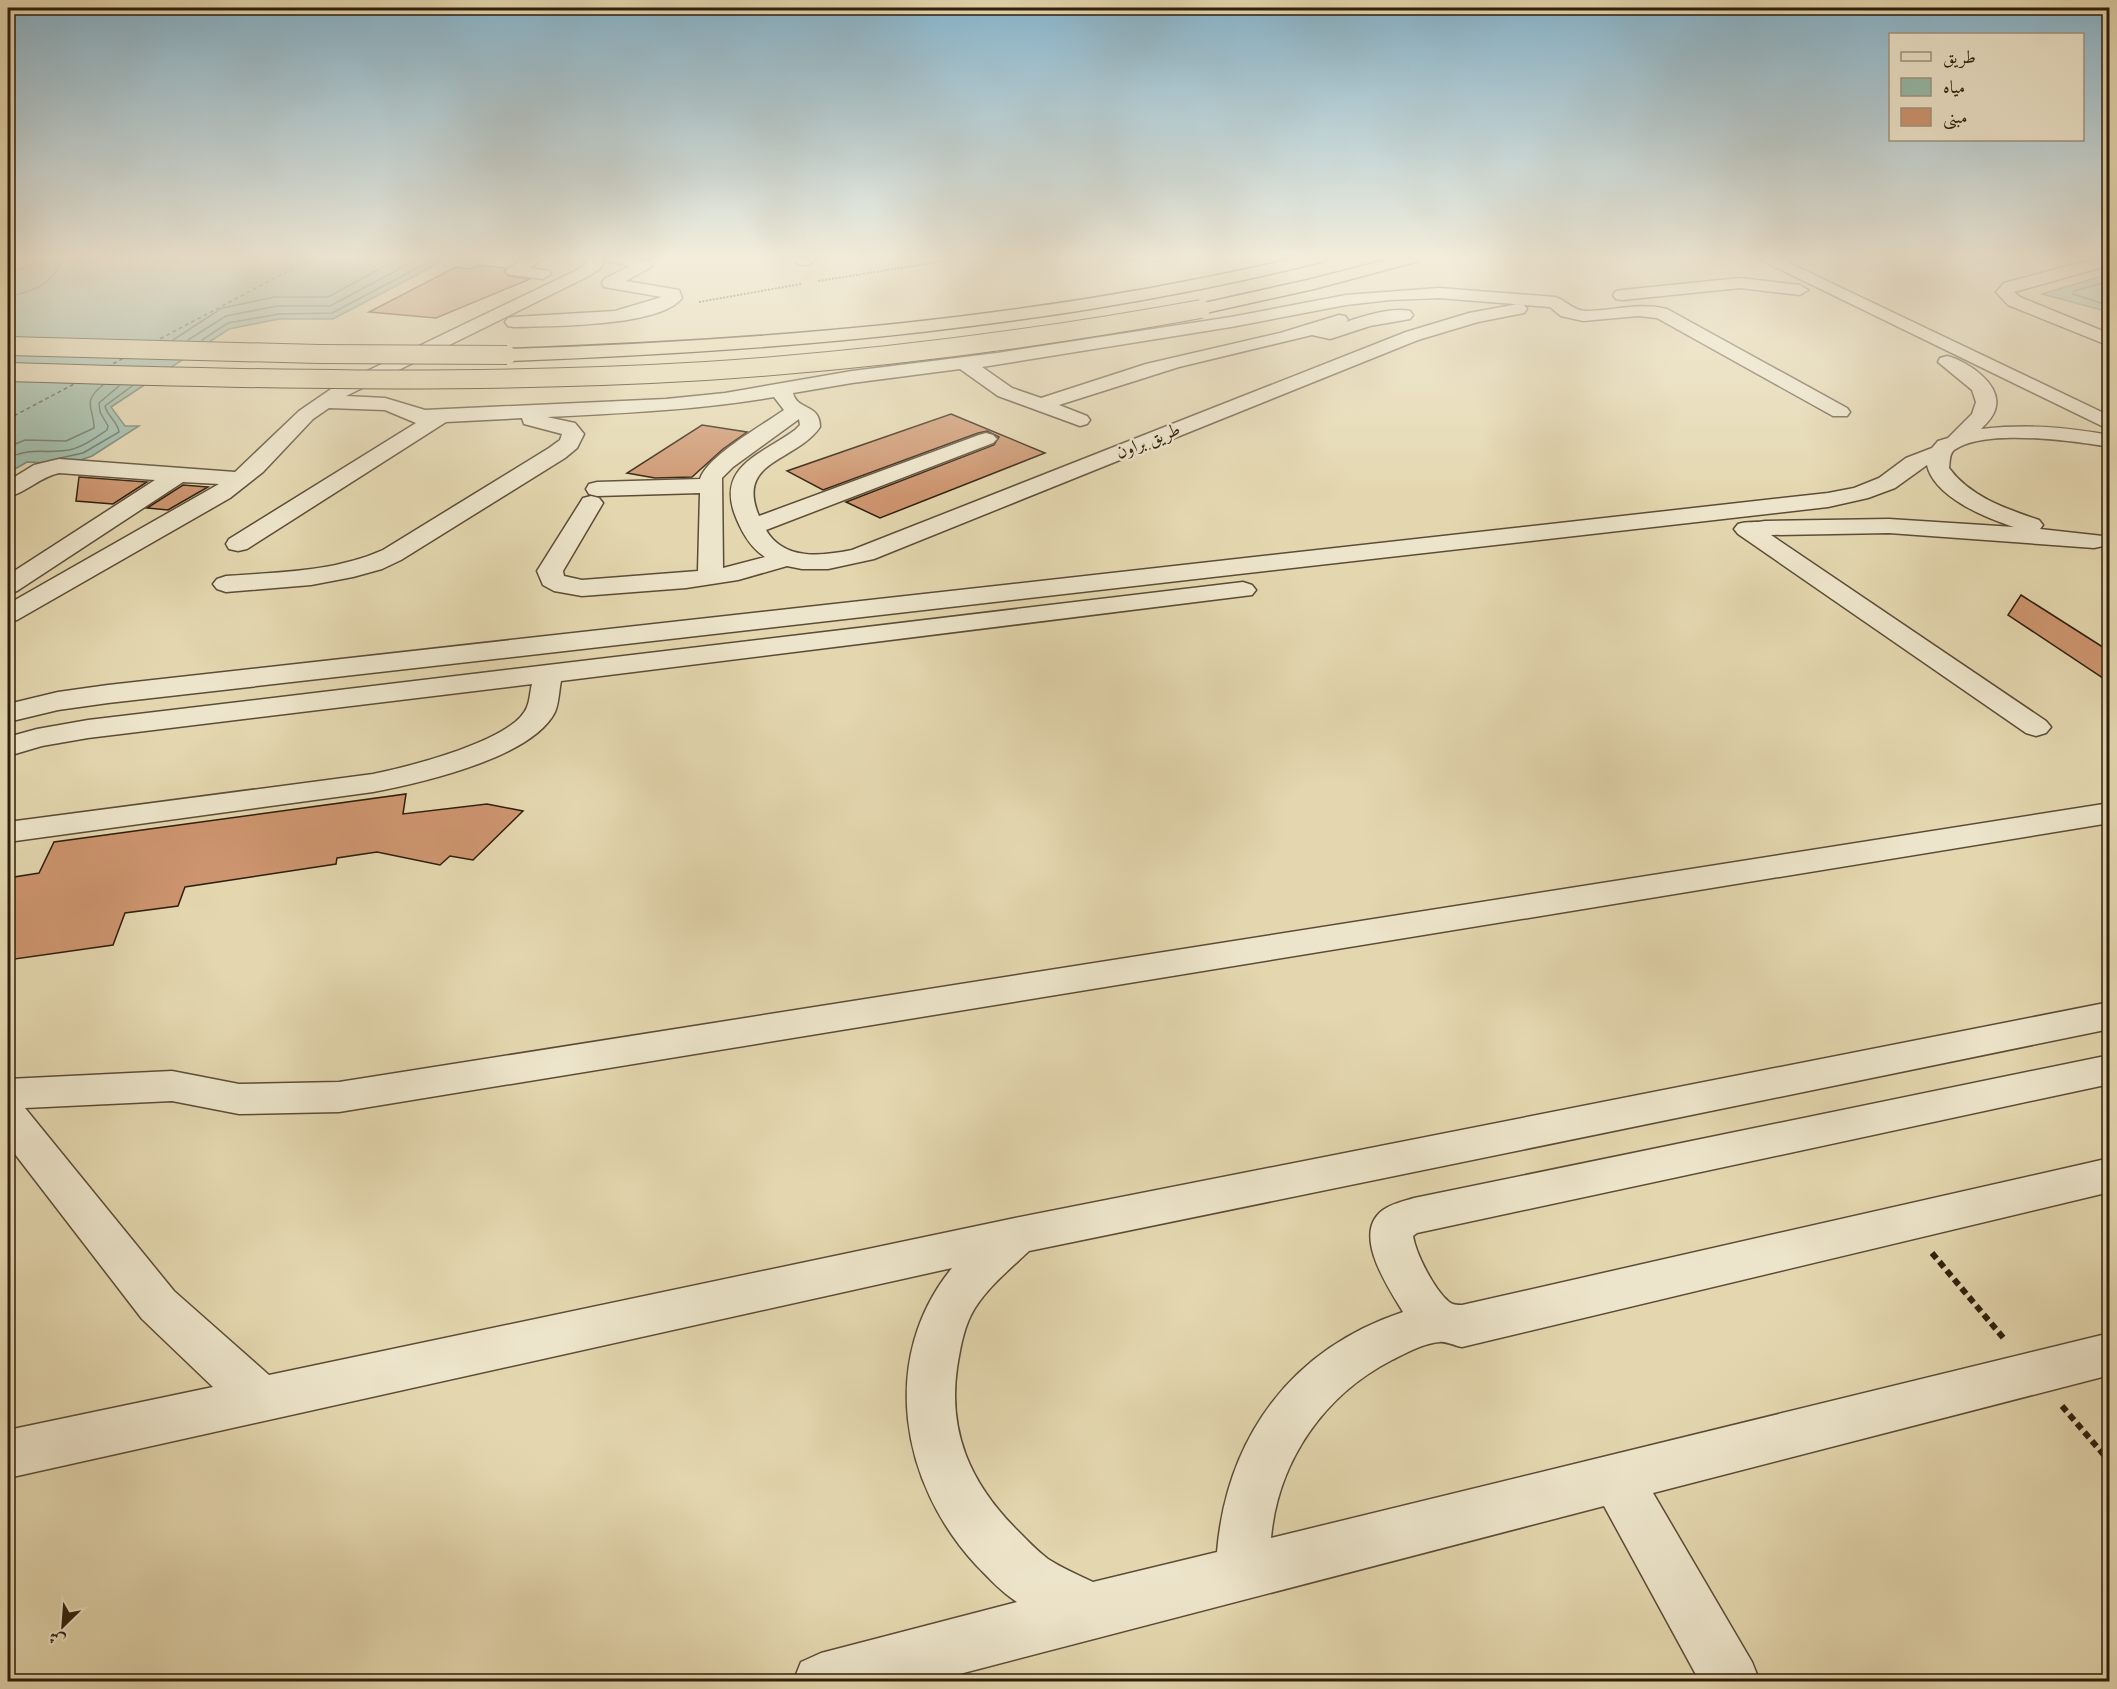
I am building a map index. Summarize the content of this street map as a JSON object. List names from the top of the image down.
{
  "streets": {
    "street": ["طريق براون"]
  },
  "legend": ["طريق", "مياه", "مبنى"],
  "north": "bottom left"
}
